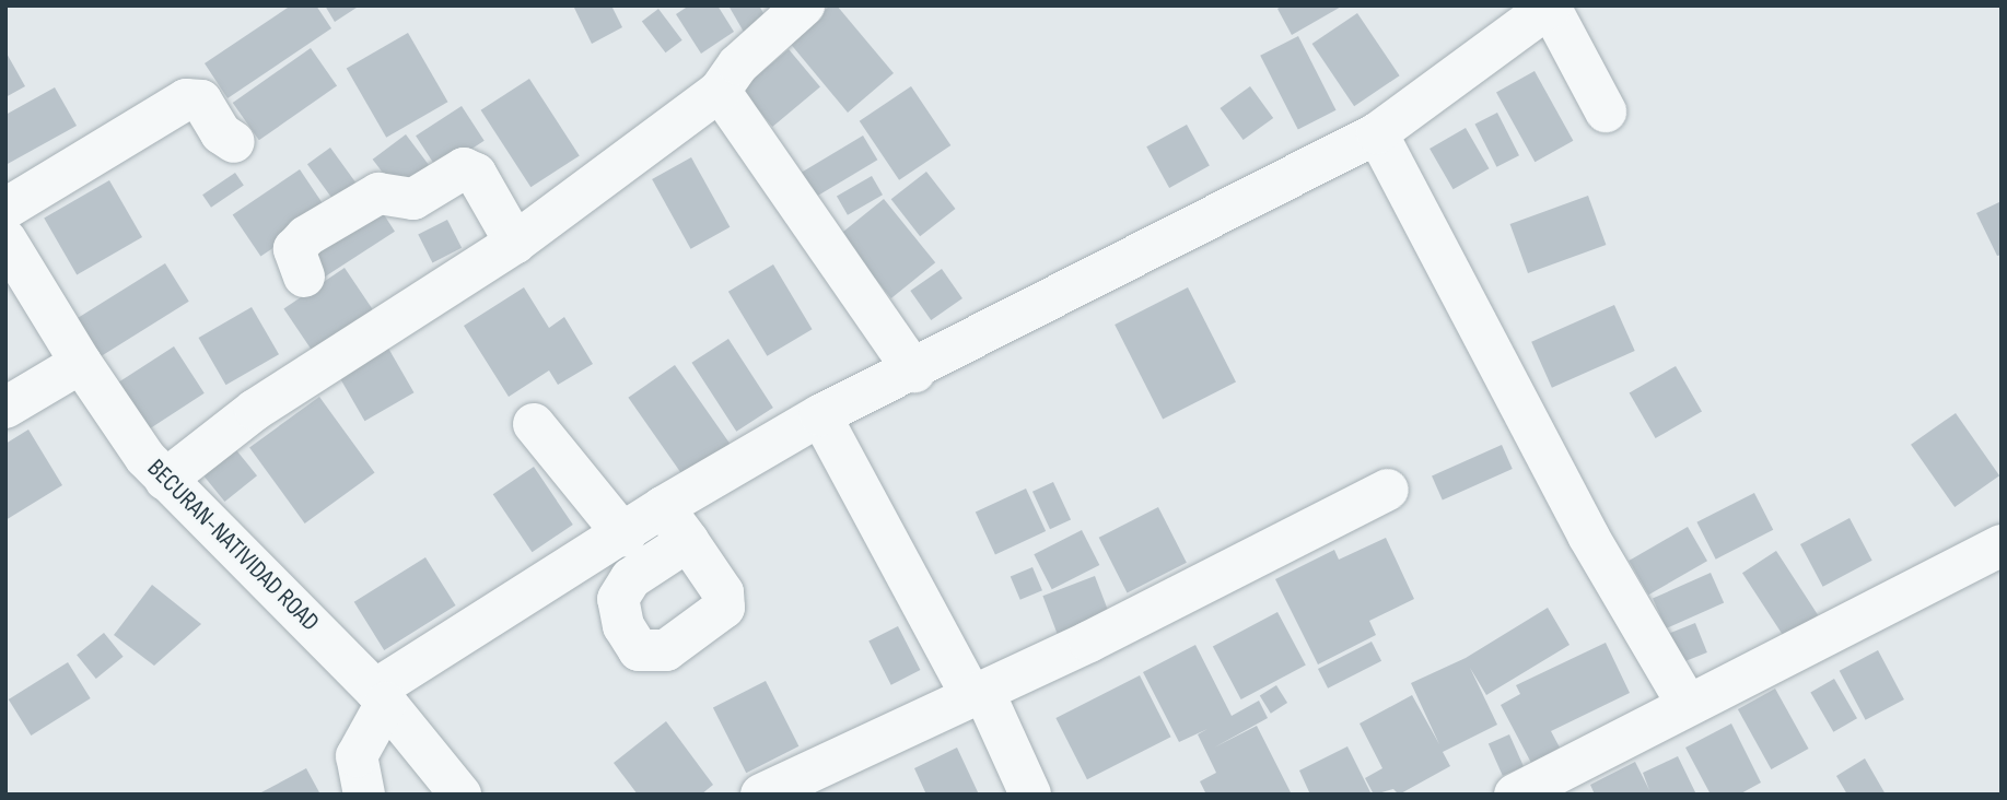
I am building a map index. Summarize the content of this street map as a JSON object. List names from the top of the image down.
{
  "streets": {
    "street": ["BECURAN-NATIVIDAD ROAD"]
  }
}
